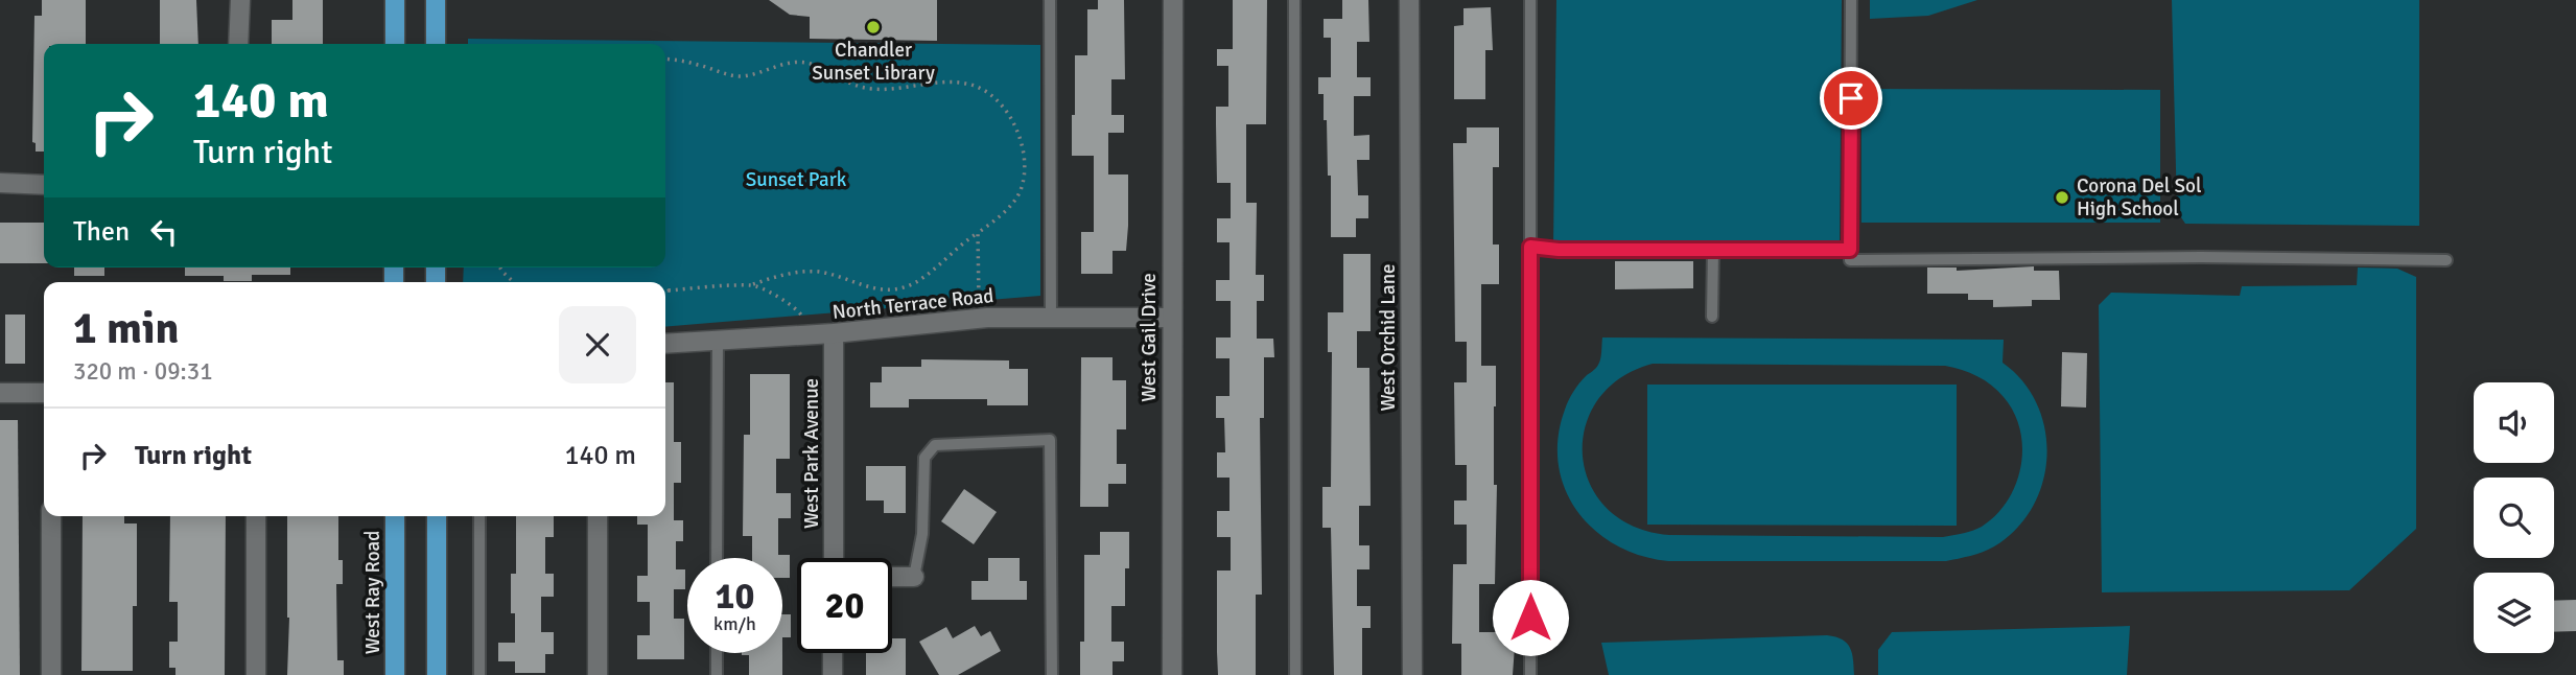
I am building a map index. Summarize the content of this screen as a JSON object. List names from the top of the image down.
{
  "streets": {
    "main road": ["West Ray Road"],
    "street": [
      "North Terrace Road",
      "West Gail Drive",
      "West Orchid Lane",
      "West Park Avenue"
    ]
  },
  "crossings": [
    ["North Terrace Road", "West Gail Drive"],
    ["North Terrace Road", "West Park Avenue"]
  ],
  "parks": ["Sunset Park"],
  "places": ["Chandler Sunset Library", "Corona Del Sol High School"],
  "page": {
    "turn": ["140 m", "Turn right"],
    "then": "Then",
    "heading": ["1 min", "320 m · 09:31"],
    "list": [
      {
        "name": "Turn right",
        "value": "140 m"
      }
    ],
    "speed": "10 km/h",
    "limit": "20"
  }
}
